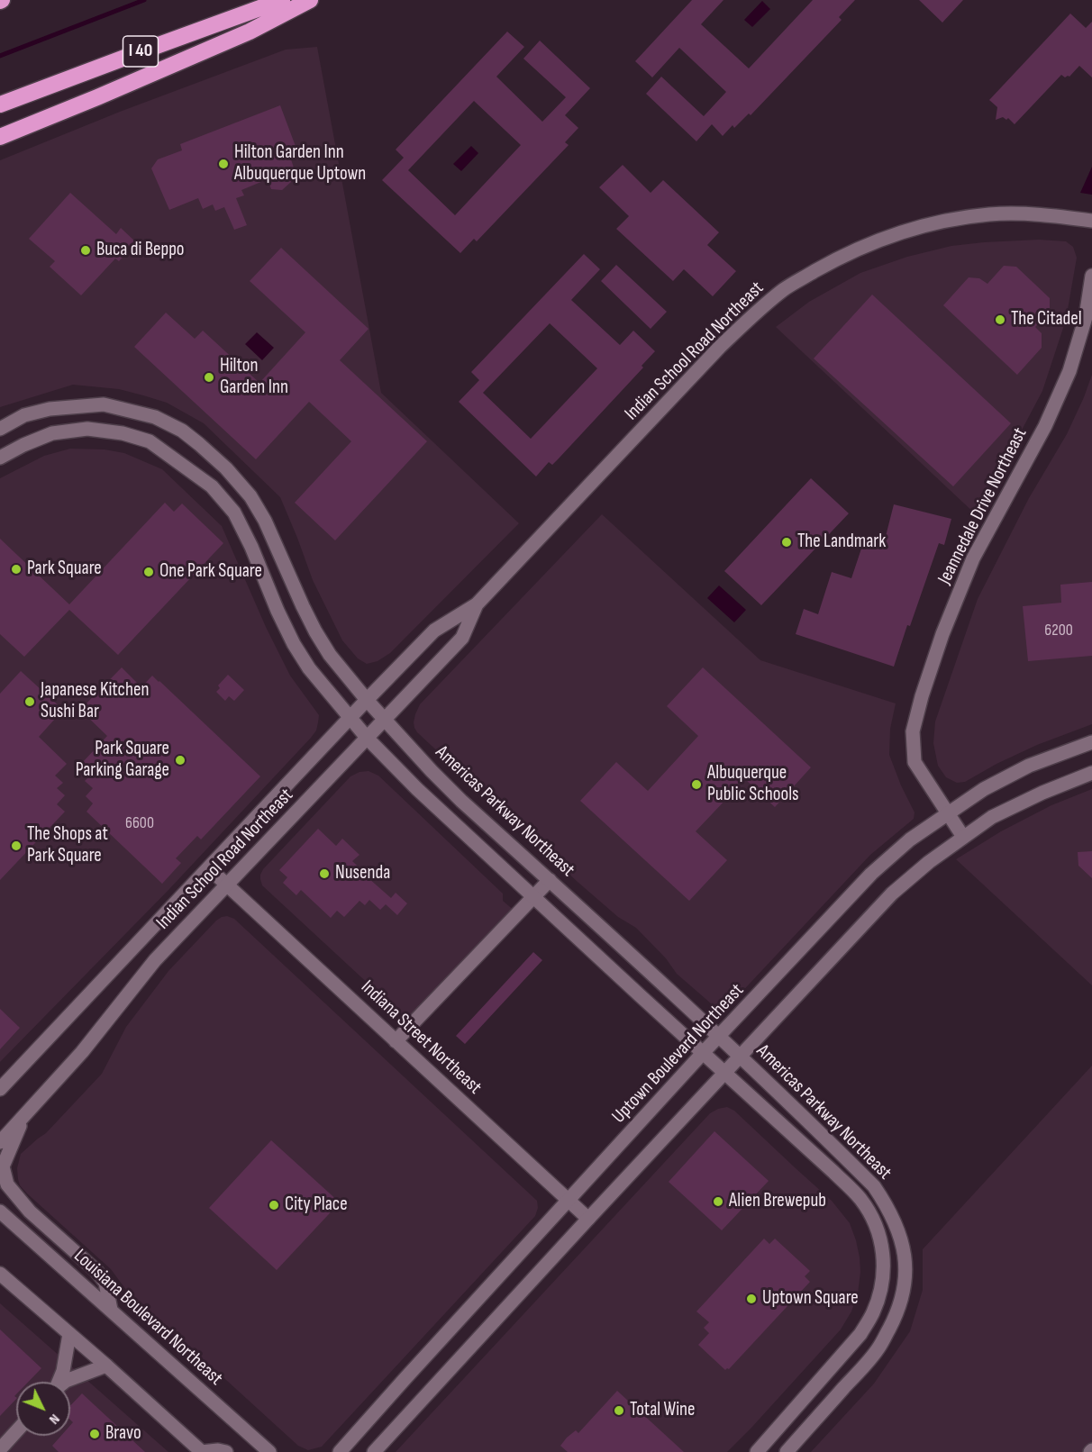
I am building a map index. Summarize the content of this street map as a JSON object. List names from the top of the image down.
{
  "streets": {
    "highway": ["I 40"],
    "street": [
      "Indian School Road Northeast",
      "Jeannedale Drive Northeast",
      "Americas Parkway Northeast",
      "Indiana Street Northeast",
      "Uptown Boulevard Northeast",
      "Louisiana Boulevard Northeast"
    ]
  },
  "crossings": [
    ["Indian School Road Northeast", "Americas Parkway Northeast"],
    ["Indian School Road Northeast", "Indiana Street Northeast"],
    ["Jeannedale Drive Northeast", "Uptown Boulevard Northeast"],
    ["Americas Parkway Northeast", "Uptown Boulevard Northeast"],
    ["Indiana Street Northeast", "Uptown Boulevard Northeast"]
  ],
  "places": [
    "Hilton Garden Inn Albuquerque Uptown",
    "Buca di Beppo",
    "The Citadel",
    "Hilton Garden Inn",
    "The Landmark",
    "Park Square",
    "One Park Square",
    "Japanese Kitchen Sushi Bar",
    "Park Square Parking Garage",
    "Albuquerque Public Schools",
    "The Shops at Park Square",
    "Nusenda",
    "Alien Brewepub",
    "City Place",
    "Uptown Square",
    "Total Wine",
    "Bravo"
  ],
  "house_numbers": ["6200", "6600"],
  "north": "bottom right"
}
